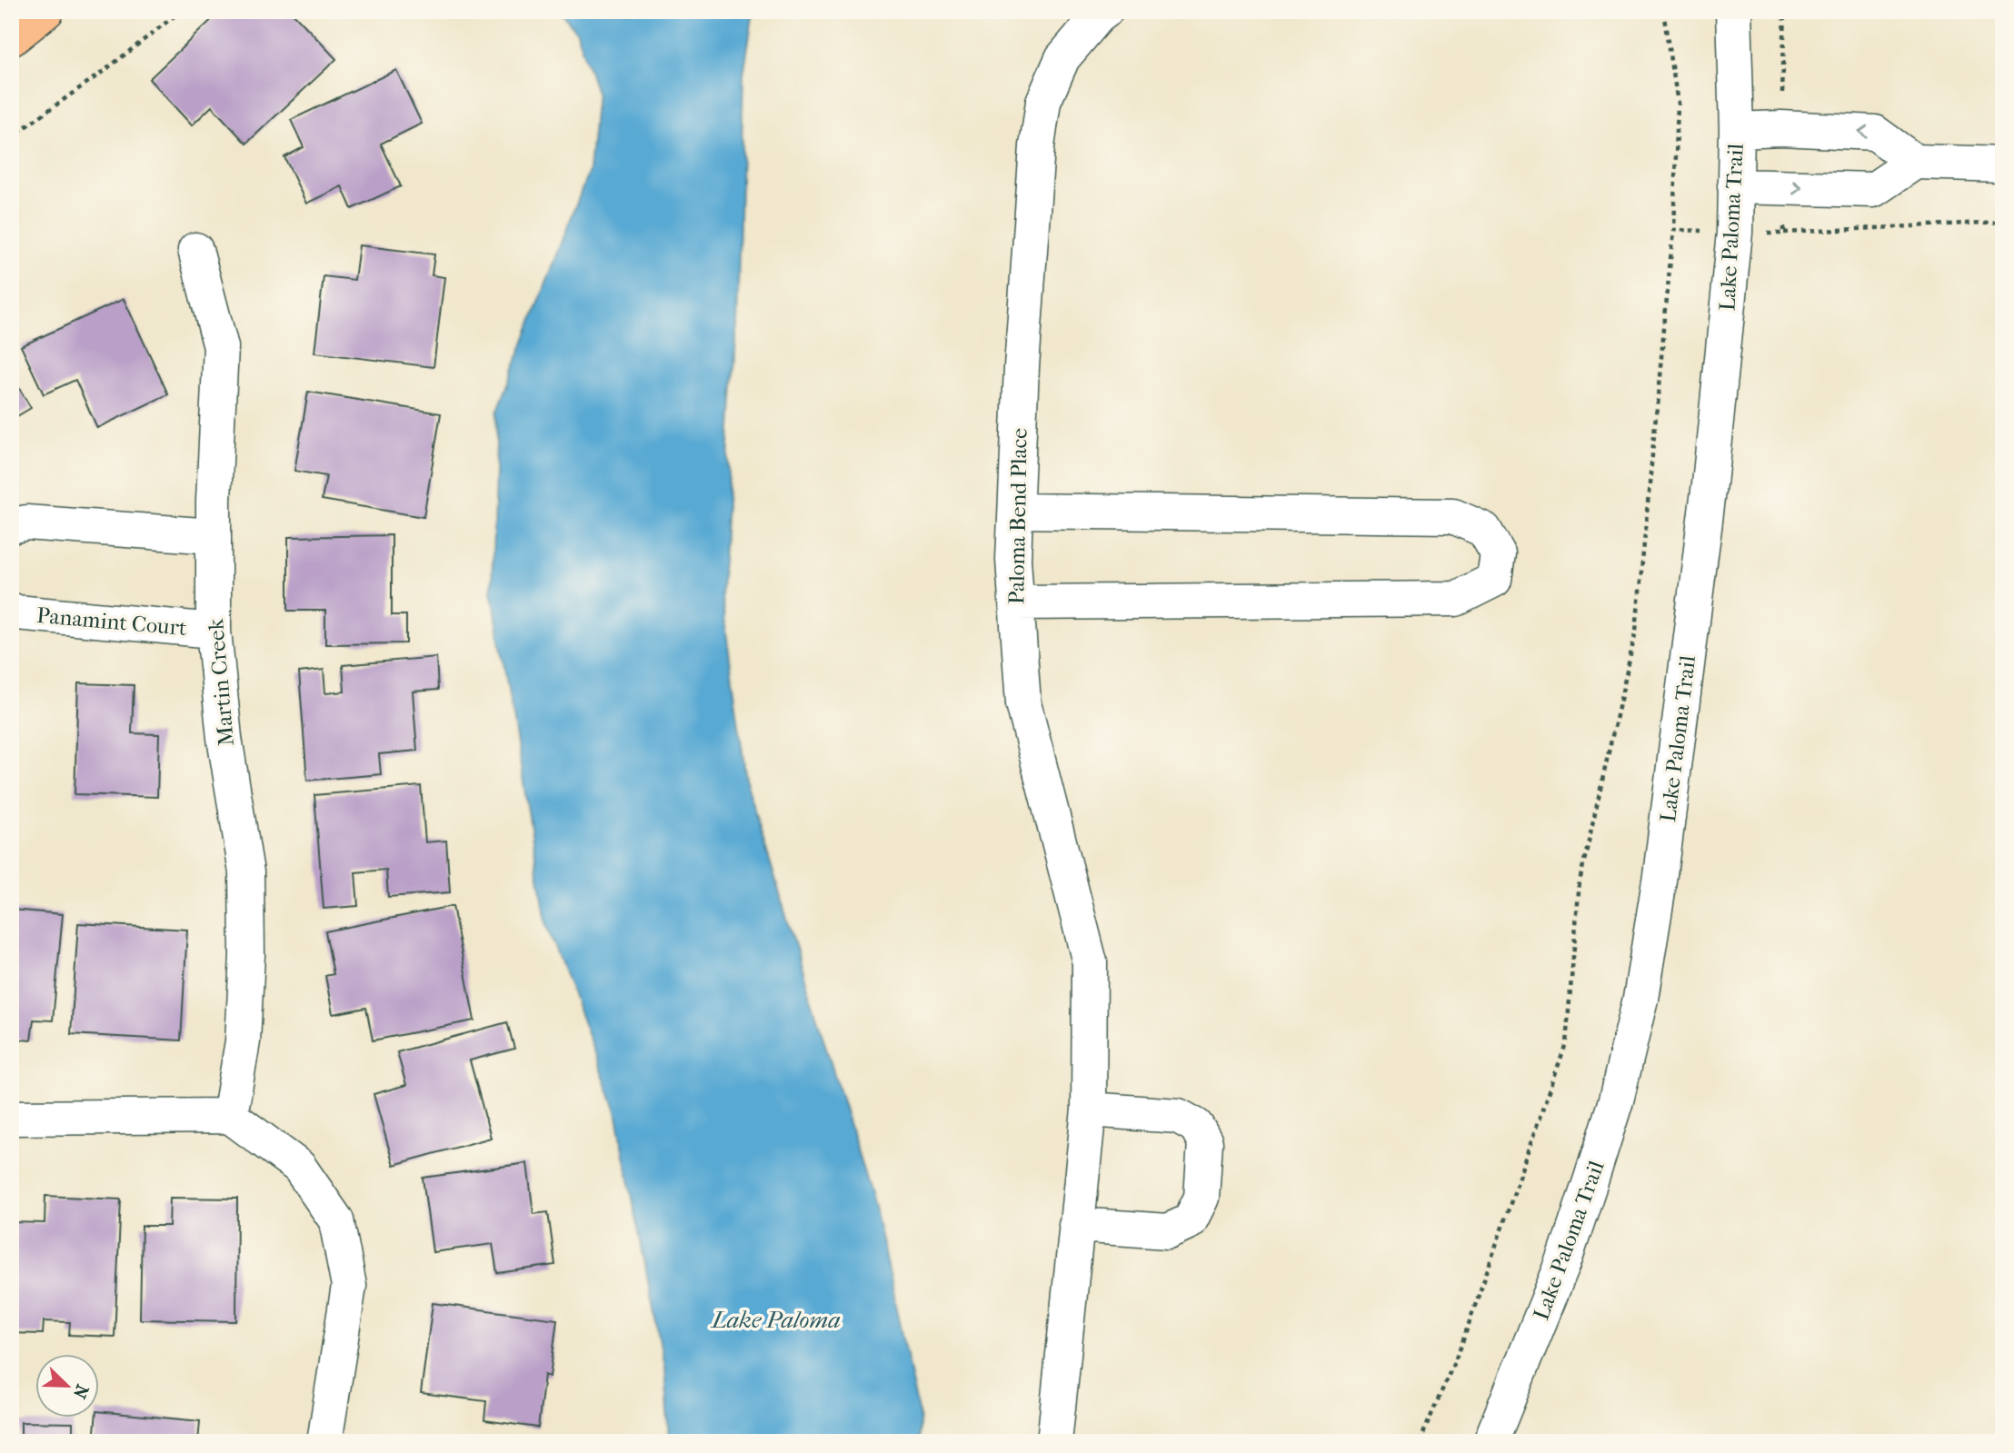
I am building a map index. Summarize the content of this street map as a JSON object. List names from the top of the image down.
{
  "streets": {
    "street": [
      "Lake Paloma Trail",
      "Paloma Bend Place",
      "Panamint Court",
      "Martin Creek"
    ]
  },
  "crossings": [
    ["Panamint Court", "Martin Creek"]
  ],
  "water": ["Lake Paloma"],
  "north": "bottom right"
}
